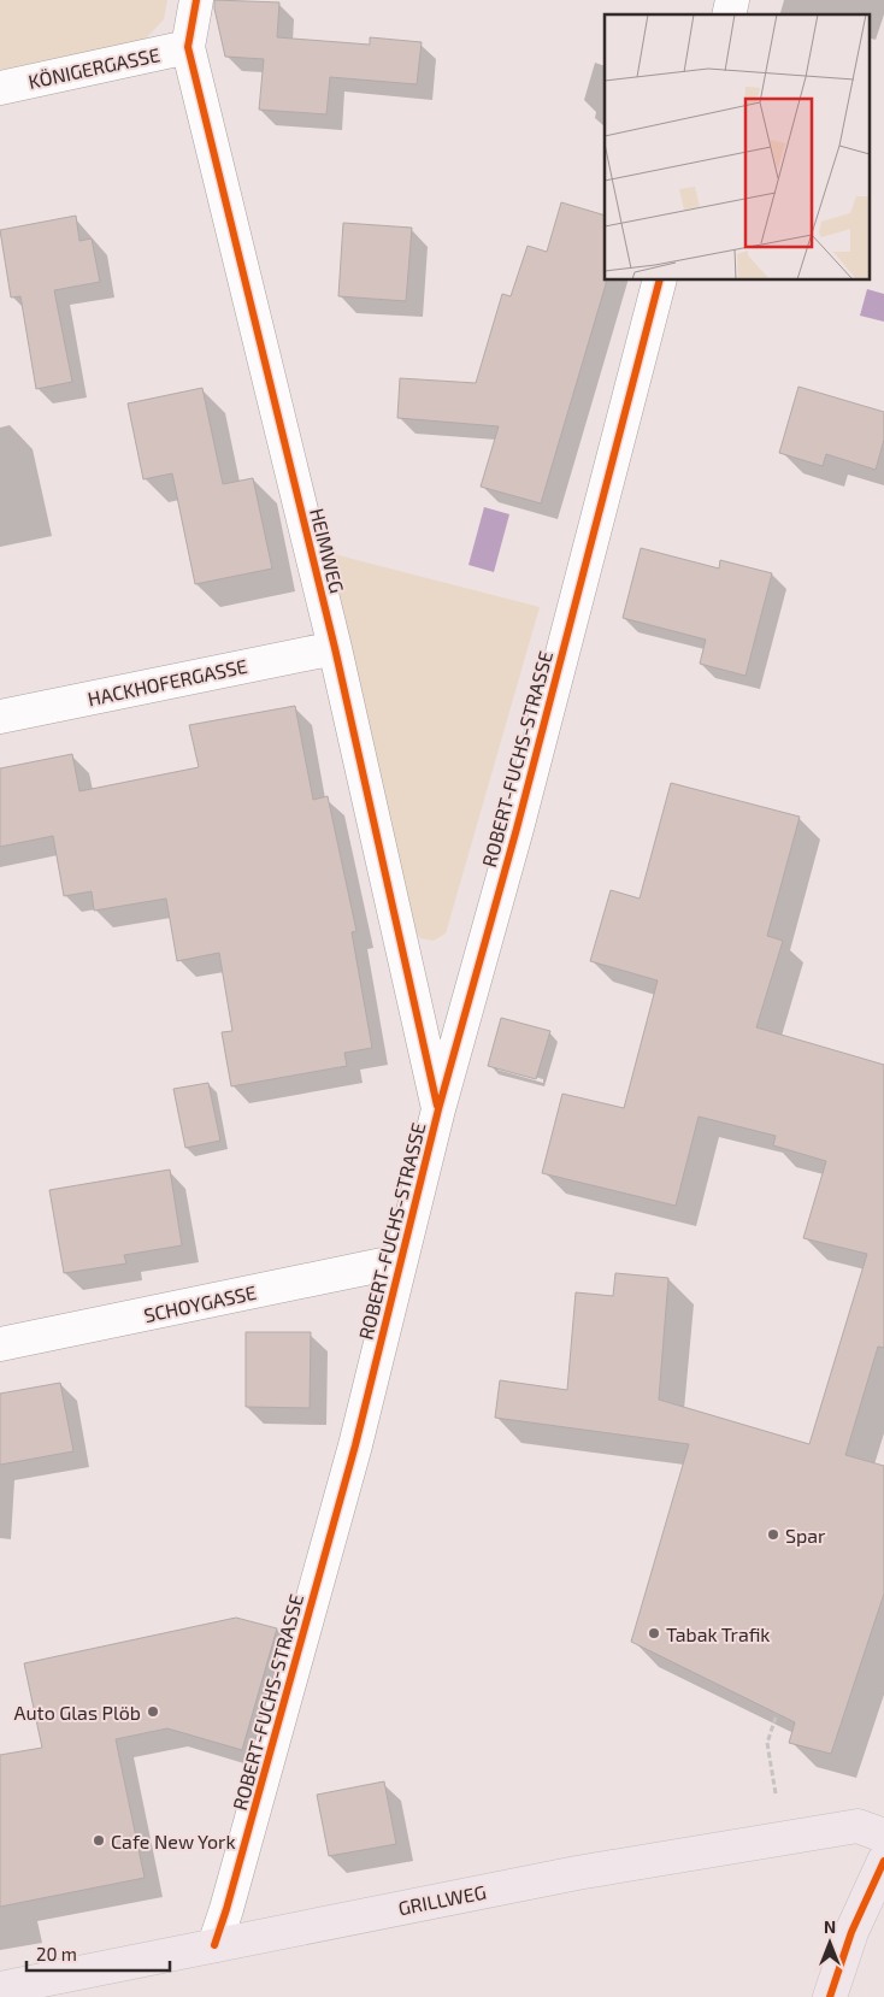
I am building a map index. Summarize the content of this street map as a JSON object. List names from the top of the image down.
{
  "streets": {
    "main road": ["GRILLWEG"],
    "street": [
      "KÖNIGERGASSE",
      "HEIMWEG",
      "HACKHOFERGASSE",
      "ROBERT-FUCHS-STRASSE",
      "SCHOYGASSE"
    ]
  },
  "crossings": [
    ["KÖNIGERGASSE", "HEIMWEG"],
    ["HEIMWEG", "HACKHOFERGASSE"],
    ["HEIMWEG", "ROBERT-FUCHS-STRASSE"],
    ["ROBERT-FUCHS-STRASSE", "SCHOYGASSE"],
    ["ROBERT-FUCHS-STRASSE", "GRILLWEG"]
  ],
  "places": [
    "Spar",
    "Tabak Trafik",
    "Auto Glas Plöb",
    "Cafe New York"
  ],
  "scale_bar": "20 m",
  "north": "top"
}
